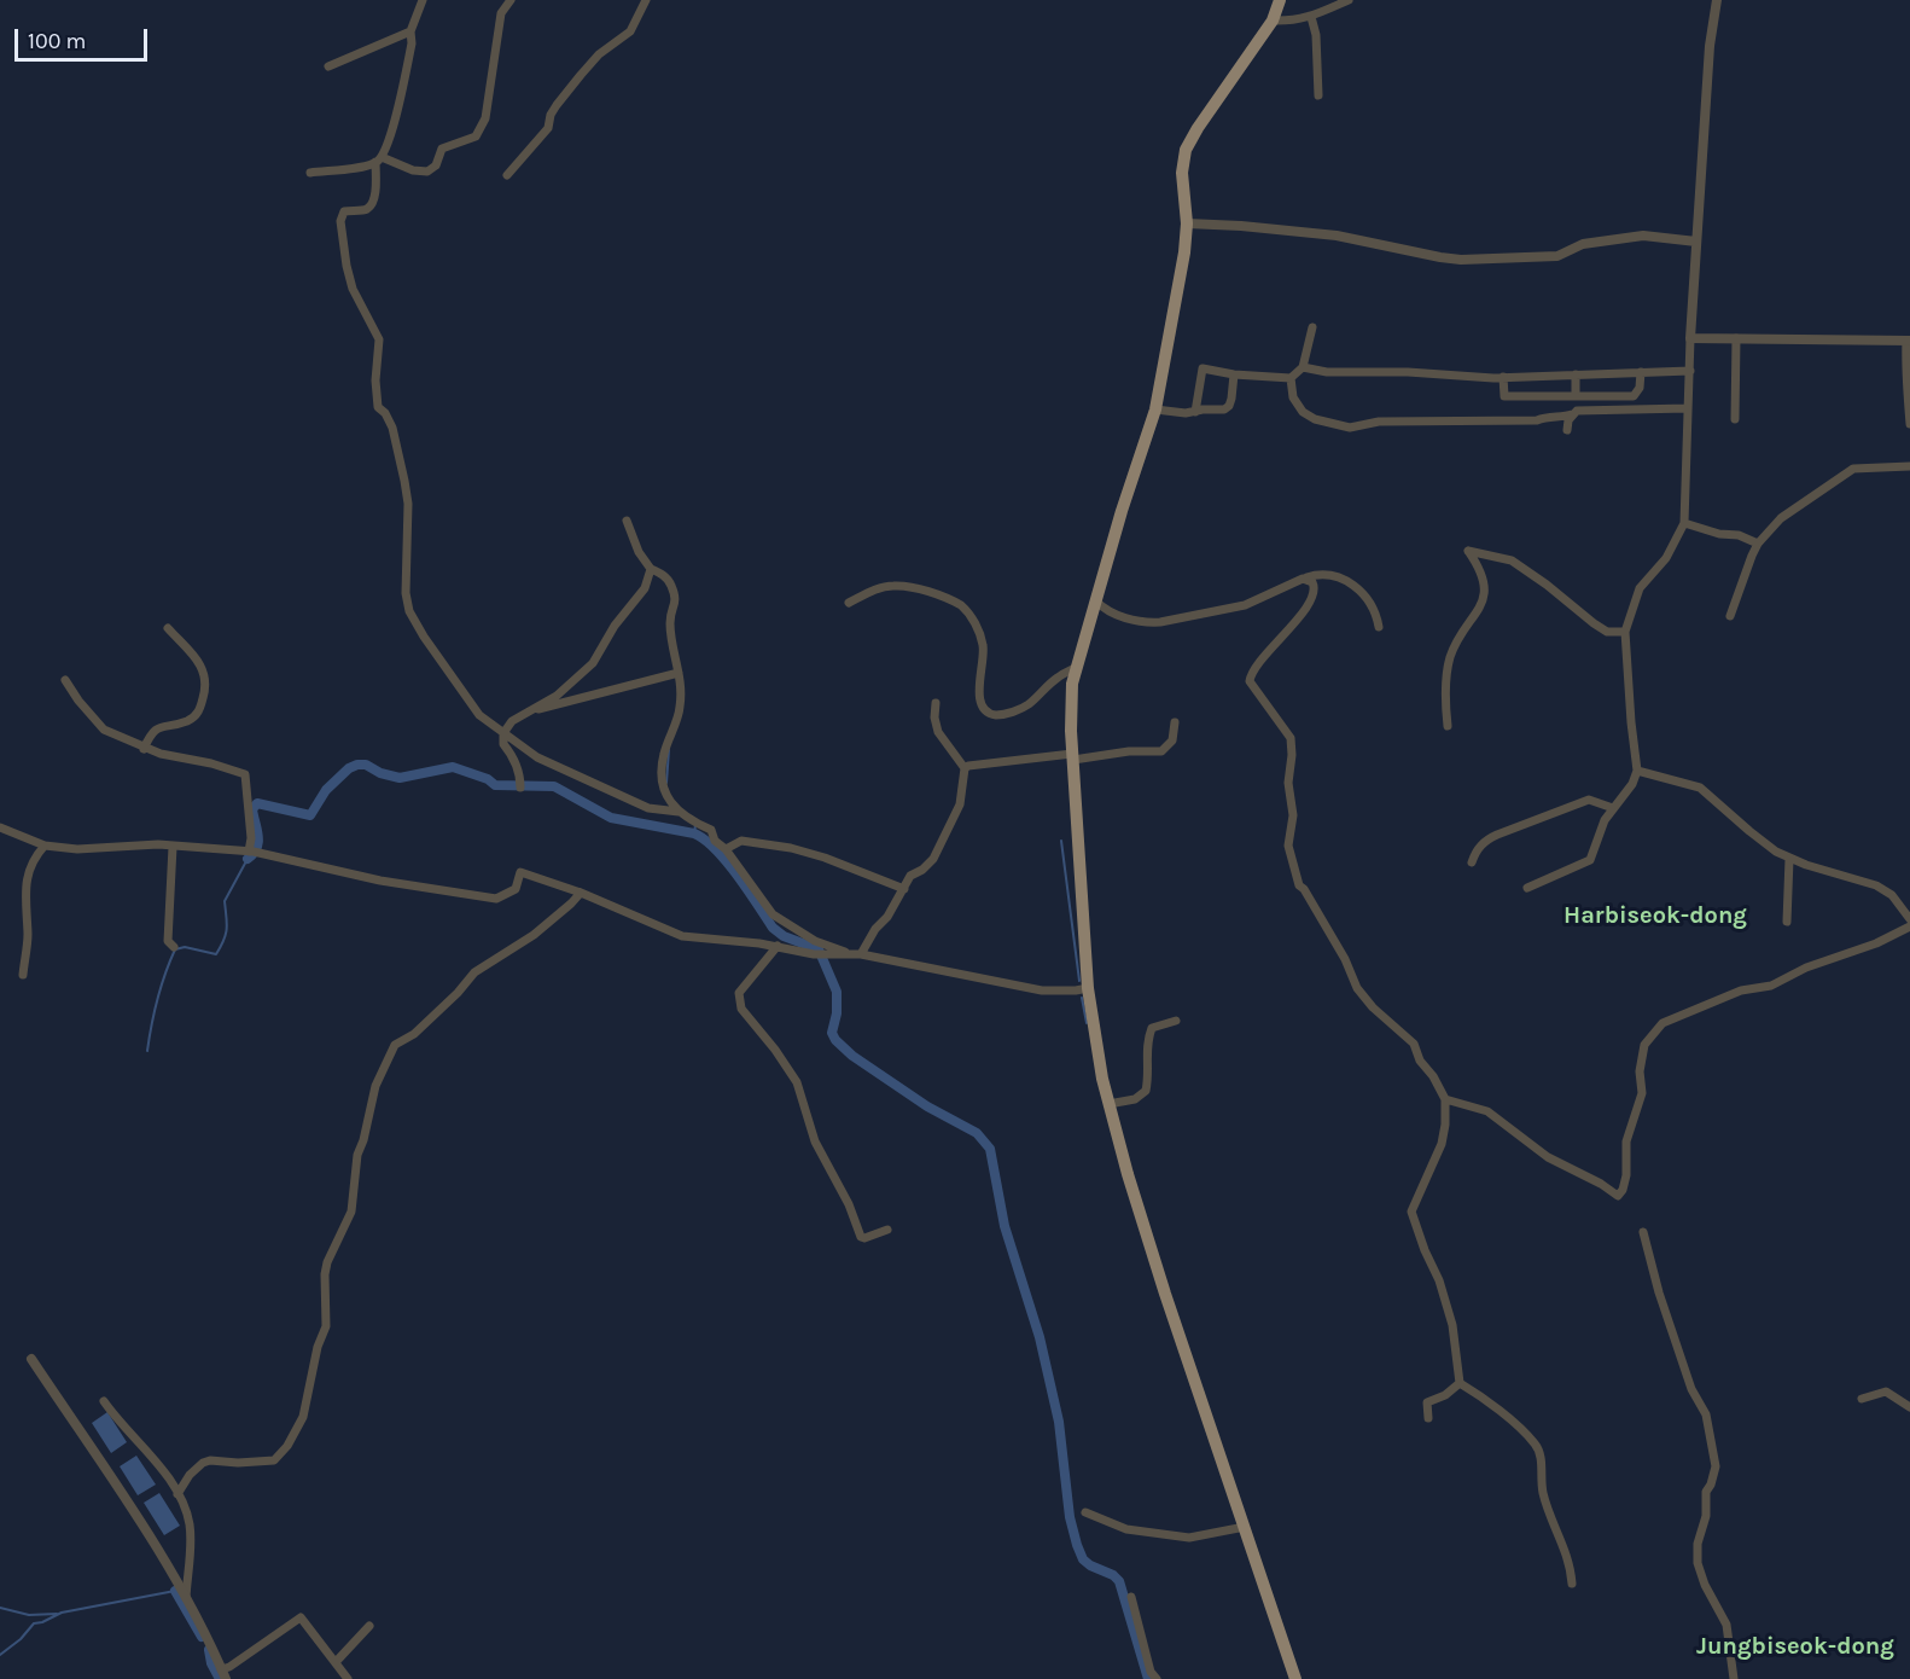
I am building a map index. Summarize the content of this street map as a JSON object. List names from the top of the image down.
{
  "districts": ["Harbiseok-dong", "Jungbiseok-dong"],
  "scale_bar": "100 m"
}
